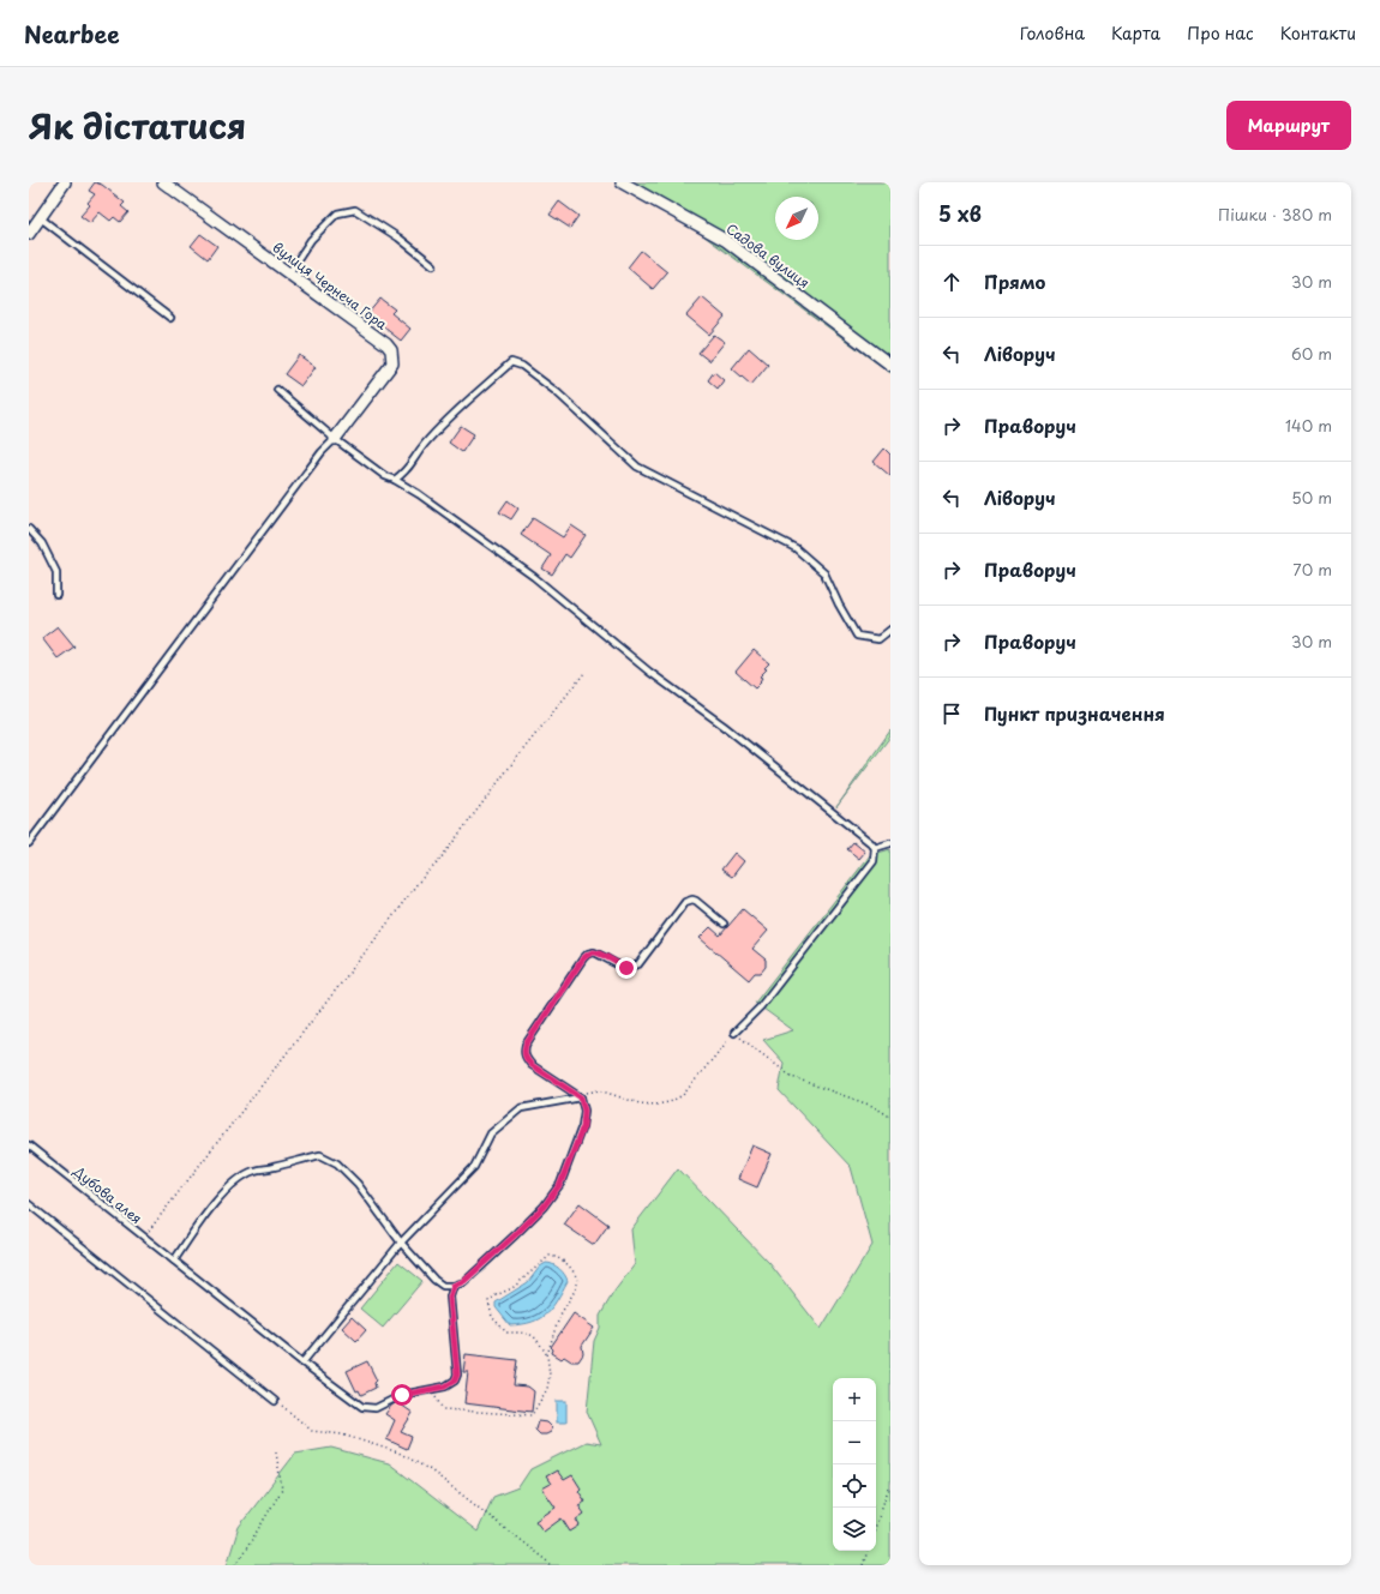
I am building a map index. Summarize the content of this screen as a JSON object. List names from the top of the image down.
{
  "streets": {
    "street": ["Садова вулиця", "вулиця Чернеча Гора"],
    "lane": ["Дубова алея"]
  },
  "north": "bottom left",
  "page": {
    "header": "Nearbee",
    "nav": [
      "Головна",
      "Карта",
      "Про нас",
      "Контакти"
    ],
    "title": "Як дістатися",
    "buttons": "Маршрут",
    "heading": ["5 хв", "Пішки · 380 m"],
    "list": [
      ["Прямо", "30 m"],
      ["Ліворуч", "60 m"],
      ["Праворуч", "140 m"],
      ["Ліворуч", "50 m"],
      ["Праворуч", "70 m"],
      ["Праворуч", "30 m"],
      "Пункт призначення"
    ],
    "map_buttons": ["+", "−"]
  }
}
